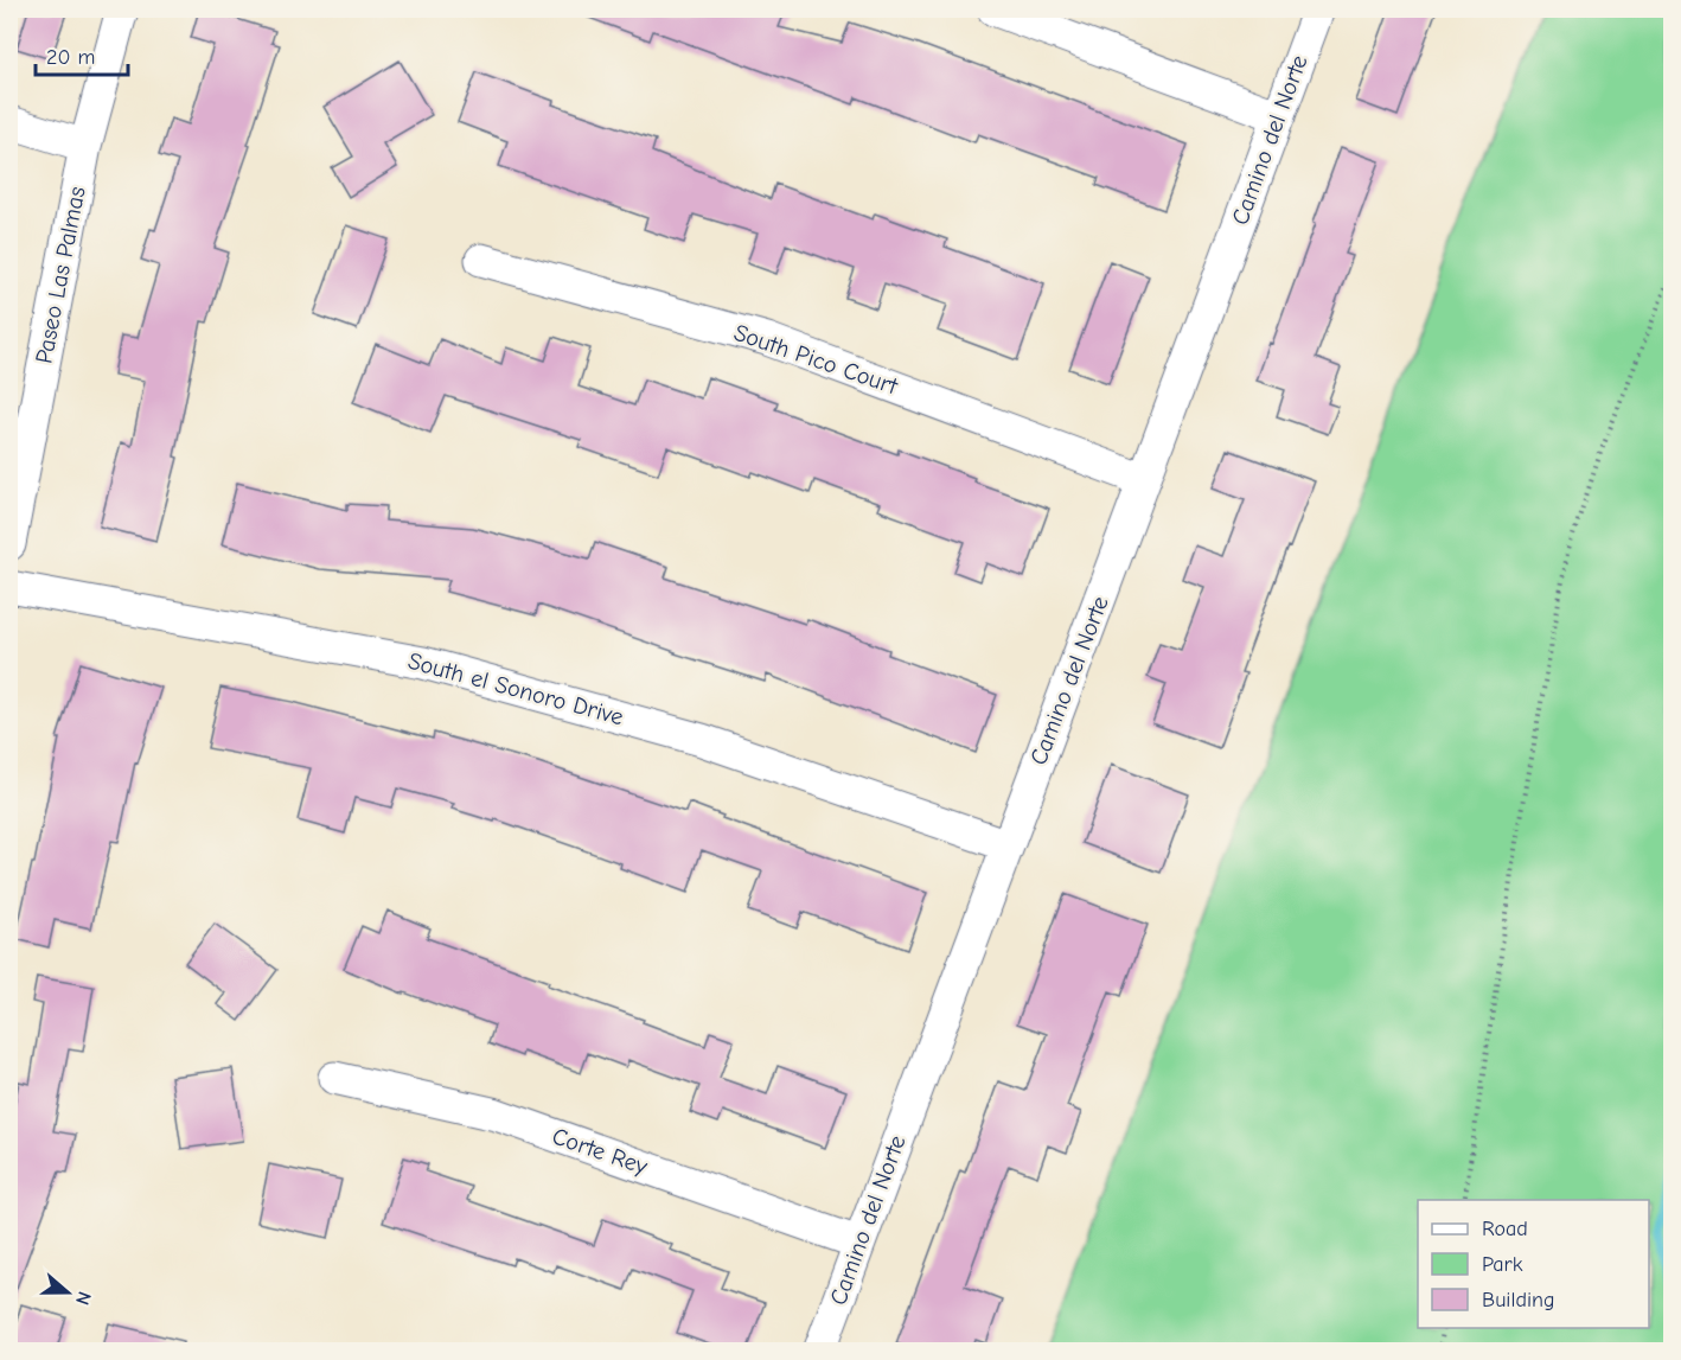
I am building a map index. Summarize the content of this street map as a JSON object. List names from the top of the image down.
{
  "streets": {
    "street": [
      "Camino del Norte",
      "Paseo Las Palmas",
      "South Pico Court",
      "South el Sonoro Drive",
      "Corte Rey"
    ]
  },
  "crossings": [
    ["Camino del Norte", "South Pico Court"],
    ["Camino del Norte", "South el Sonoro Drive"],
    ["Camino del Norte", "Corte Rey"]
  ],
  "legend": ["Road", "Park", "Building"],
  "scale_bar": "20 m",
  "north": "right"
}
